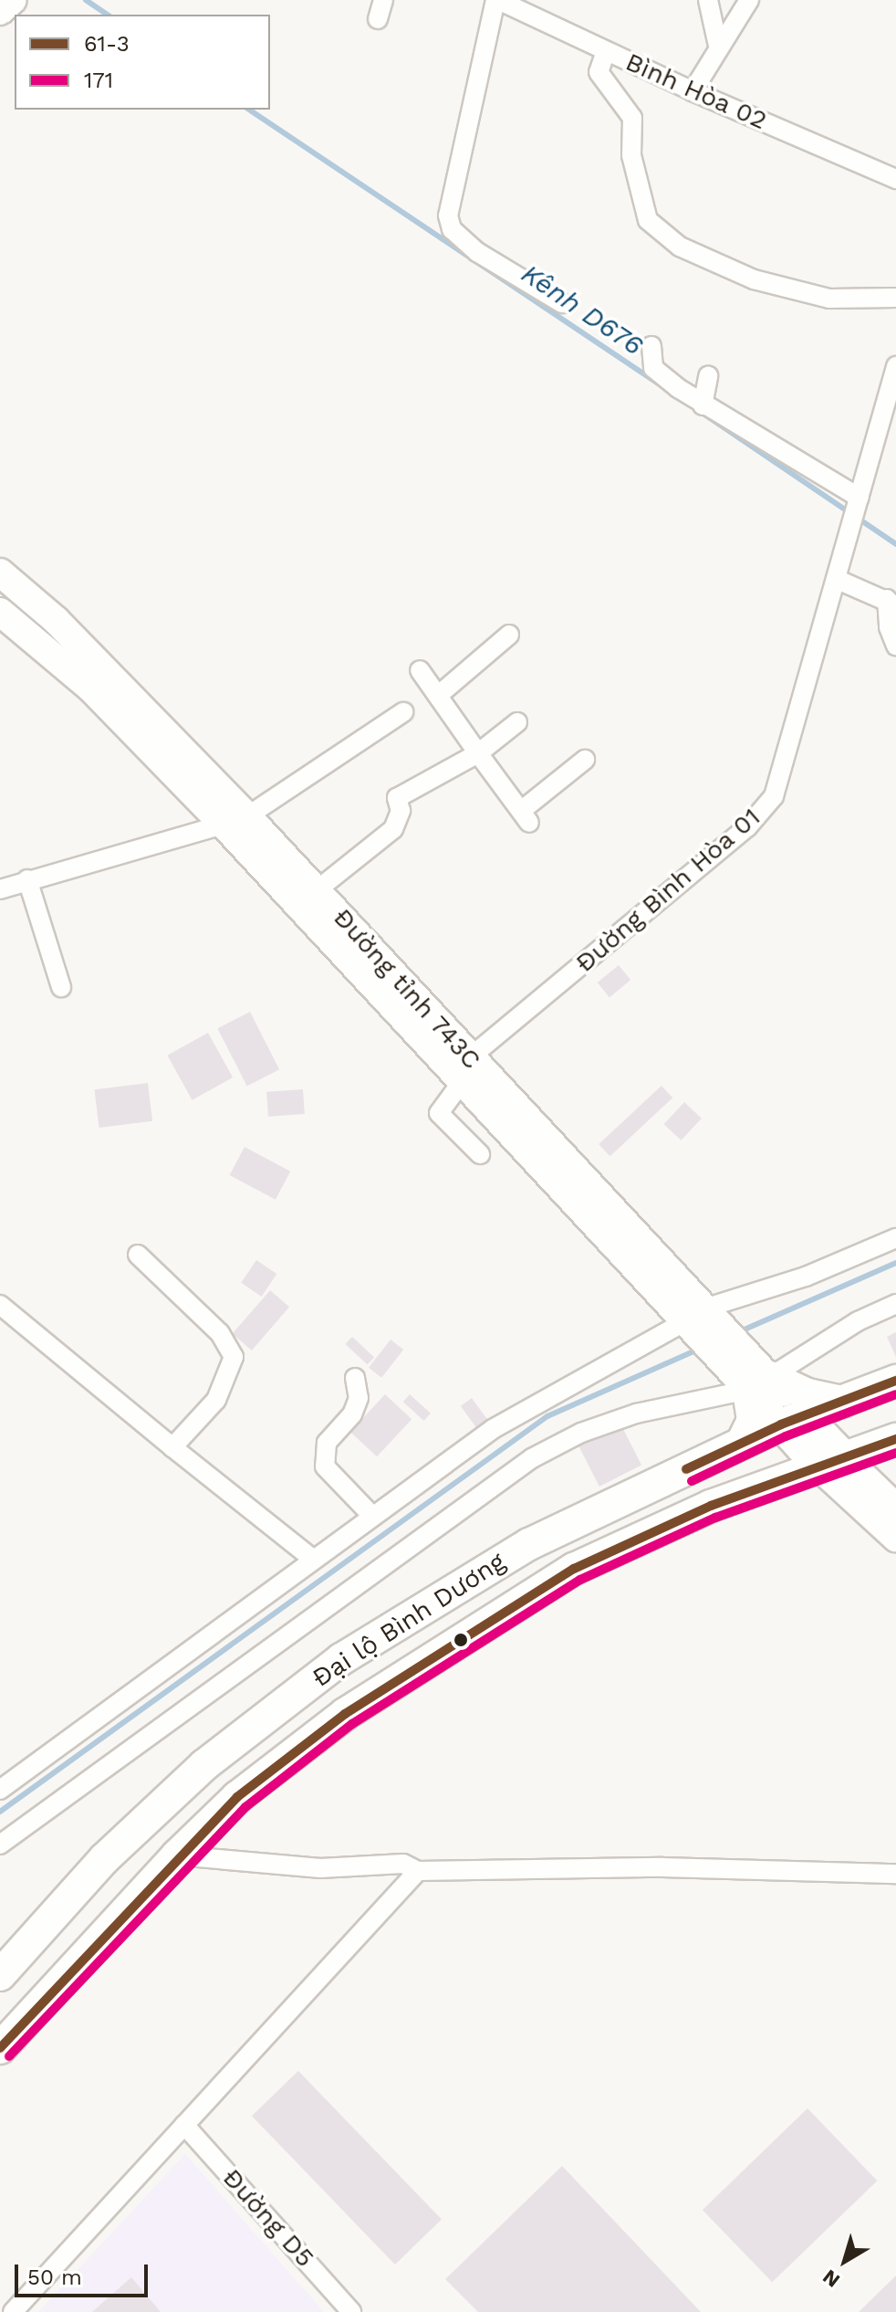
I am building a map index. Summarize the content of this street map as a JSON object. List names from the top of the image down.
{
  "streets": {
    "highway": ["Đại lộ Bình Dương"],
    "main road": ["Đường tỉnh 743C"],
    "street": ["Bình Hòa 02", "Đường Bình Hòa 01", "Đường D5"]
  },
  "crossings": [
    ["Đường Bình Hòa 01", "Đường tỉnh 743C"],
    ["Đường tỉnh 743C", "Đại lộ Bình Dương"]
  ],
  "water": ["Kênh D676"],
  "lines": ["transit line 61-3", "transit line 171"],
  "legend": ["61-3", "171"],
  "scale_bar": "50 m",
  "north": "bottom left"
}
